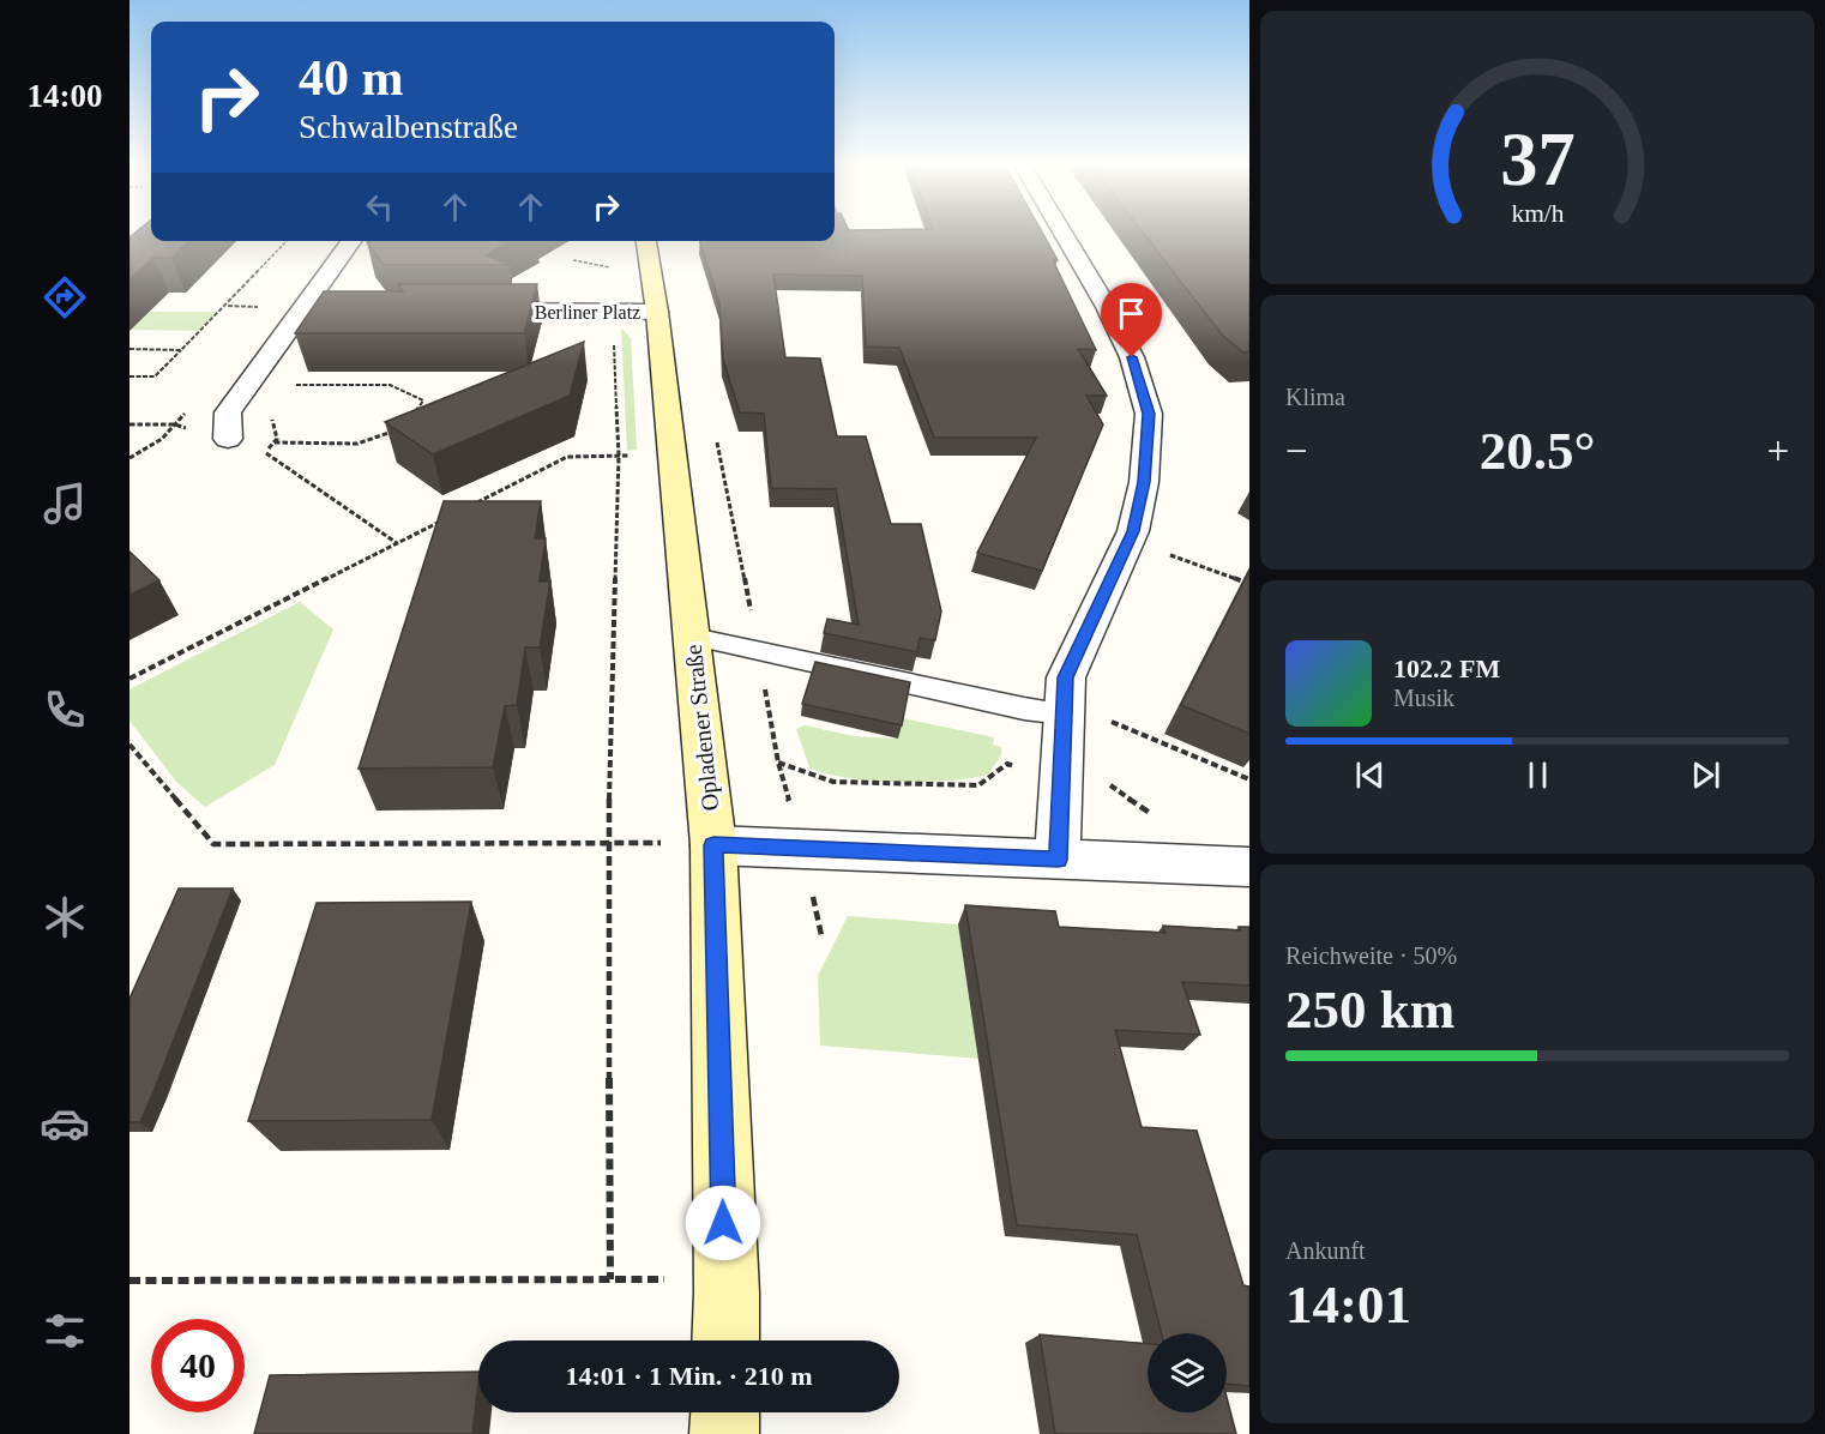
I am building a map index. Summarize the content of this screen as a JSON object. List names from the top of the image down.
{
  "streets": {
    "street": ["Berliner Platz", "Opladener Straße"]
  },
  "crossings": [
    ["Berliner Platz", "Opladener Straße"]
  ],
  "page": {
    "tabs": "14:00",
    "turn": ["40 m", "Schwalbenstraße"],
    "tile": [
      "Klima",
      ["Reichweite · 50%", "250 km"],
      ["Ankunft", "14:01"]
    ],
    "heat": ["−", "20.5°", "+"],
    "song": ["102.2 FM", "Musik"],
    "limit": "40",
    "trip": "14:01 · 1 Min. · 210 m",
    "gauge": ["37", "km/h"]
  }
}
